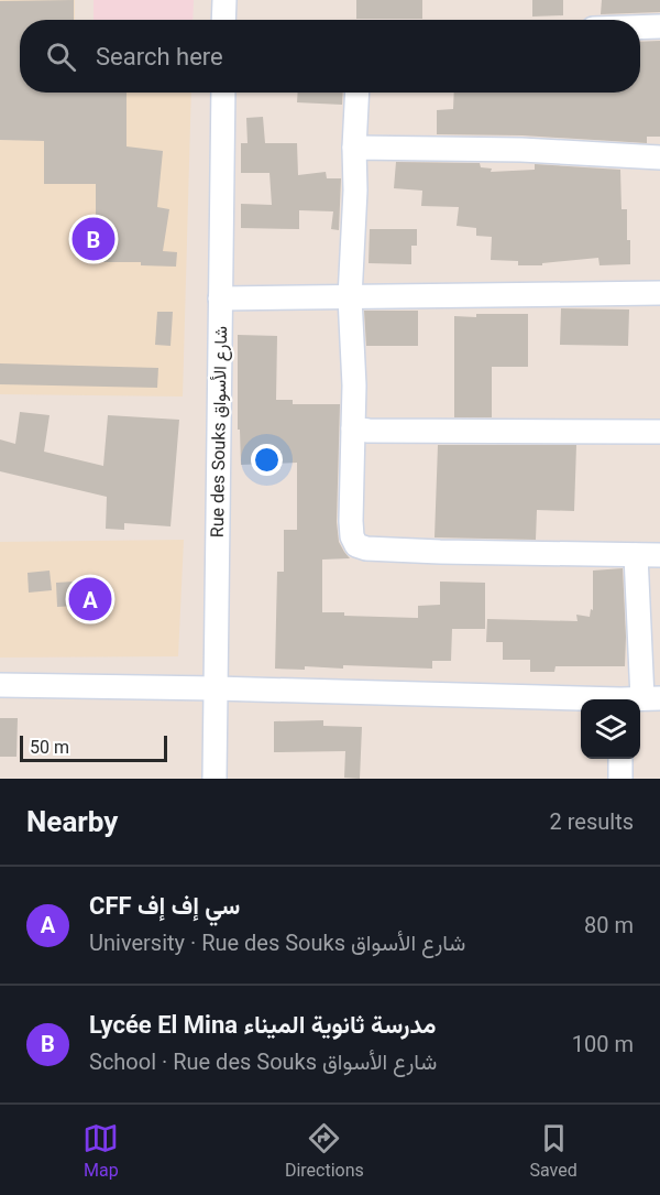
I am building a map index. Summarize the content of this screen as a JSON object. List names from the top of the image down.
{
  "streets": {
    "street": ["Rue des Souks شارع الأسواق"]
  },
  "scale_bar": "50 m",
  "page": {
    "search": "Search here",
    "pins": ["B", "A"],
    "scale": "50 m",
    "heading": ["Nearby", "2 results"],
    "list": [
      {
        "mark": "A",
        "name": "CFF سي إف إف",
        "note": "University · Rue des Souks شارع الأسواق",
        "value": "80 m"
      },
      {
        "mark": "B",
        "name": "Lycée El Mina مدرسة ثانوية الميناء",
        "note": "School · Rue des Souks شارع الأسواق",
        "value": "100 m"
      }
    ],
    "nav": ["Map", "Directions", "Saved"]
  }
}
